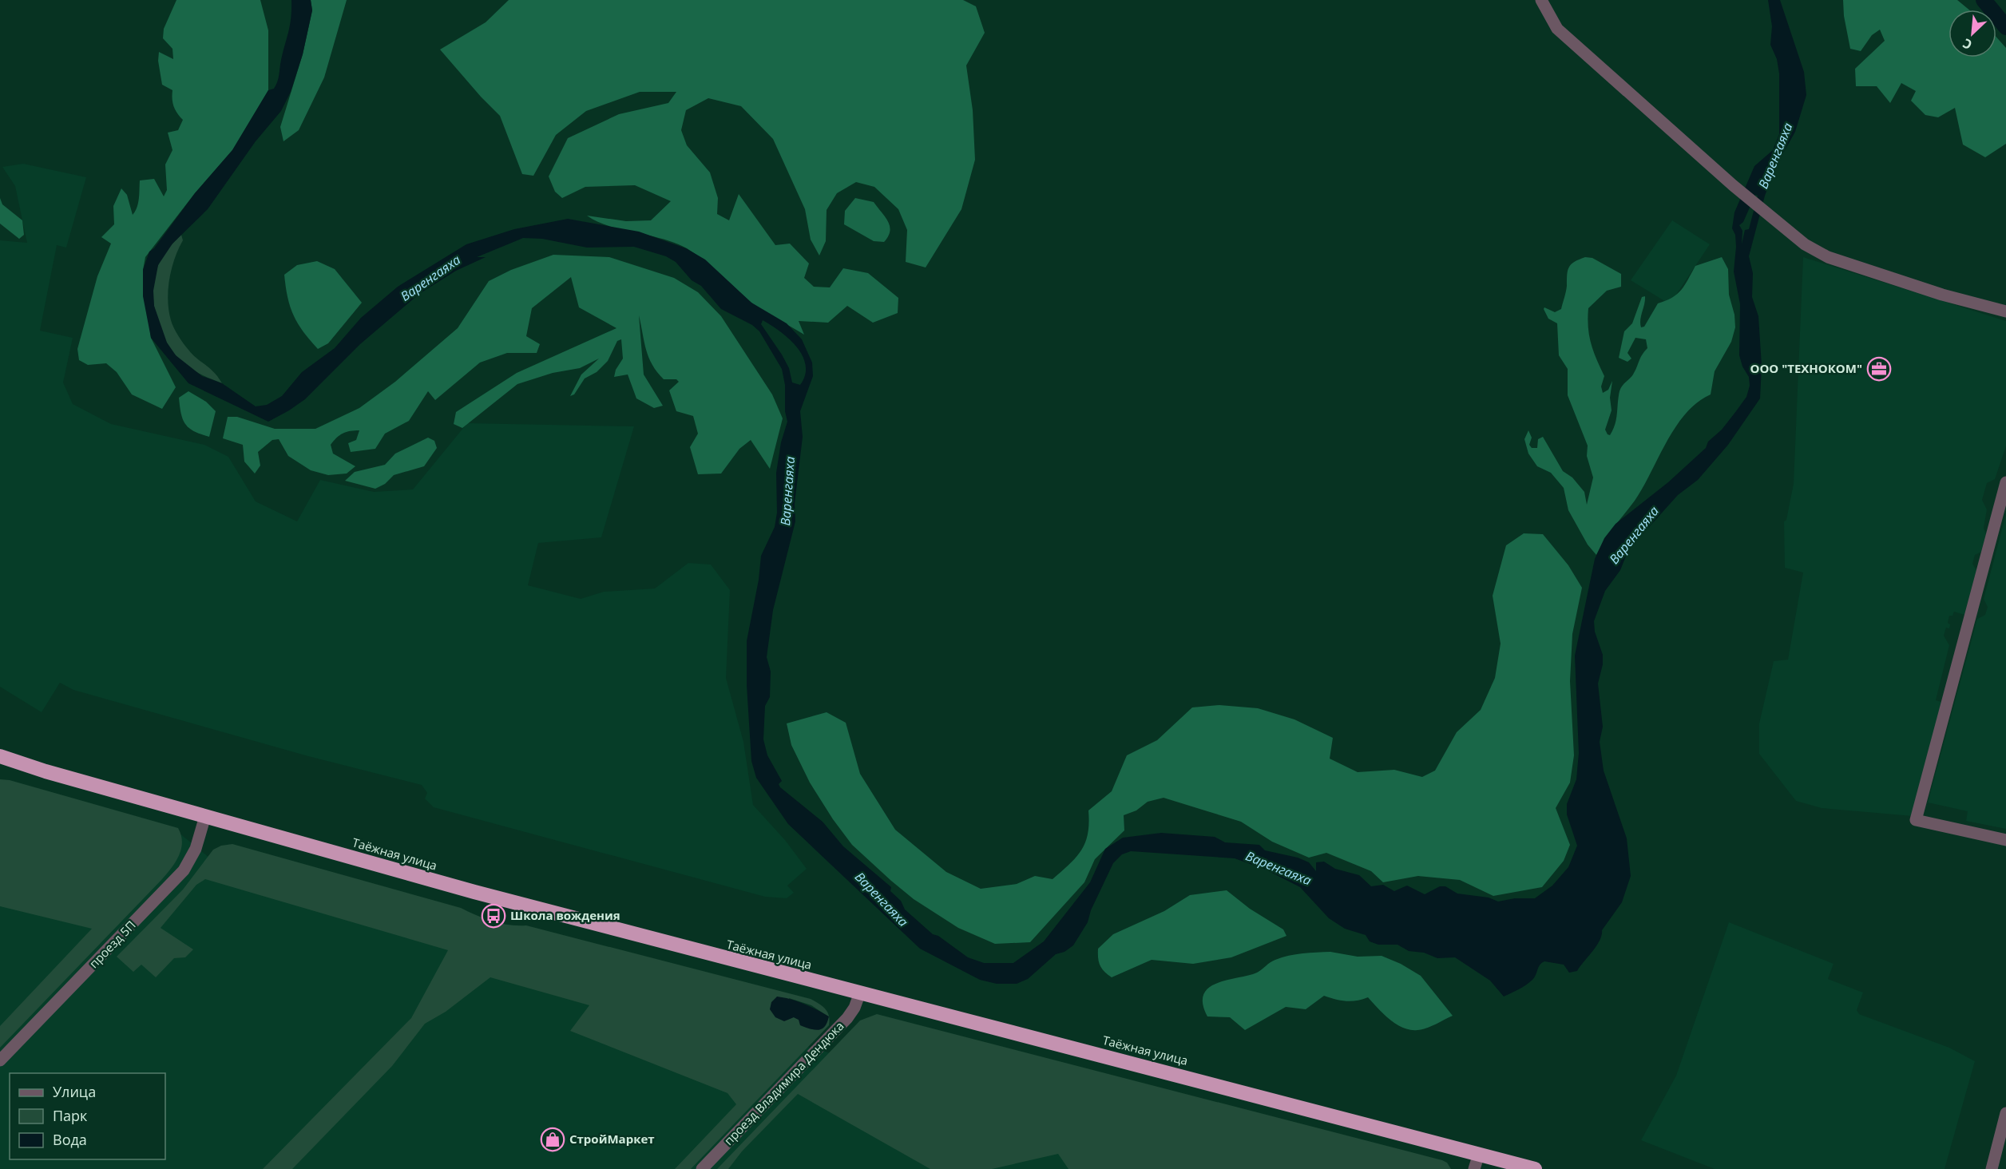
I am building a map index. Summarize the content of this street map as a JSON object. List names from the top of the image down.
{
  "streets": {
    "highway": ["Таёжная улица"],
    "street": ["проезд 5П", "проезд Владимира Дендюка"]
  },
  "crossings": [
    ["Таёжная улица", "проезд 5П"],
    ["Таёжная улица", "проезд Владимира Дендюка"]
  ],
  "water": ["Варенгаяха"],
  "places": {
    "office": ["ООО \"ТЕХНОКОМ\""],
    "bus stop": ["Школа вождения"],
    "shop": ["СтройМаркет"]
  },
  "legend": ["Улица", "Парк", "Вода"],
  "north": "bottom left"
}
